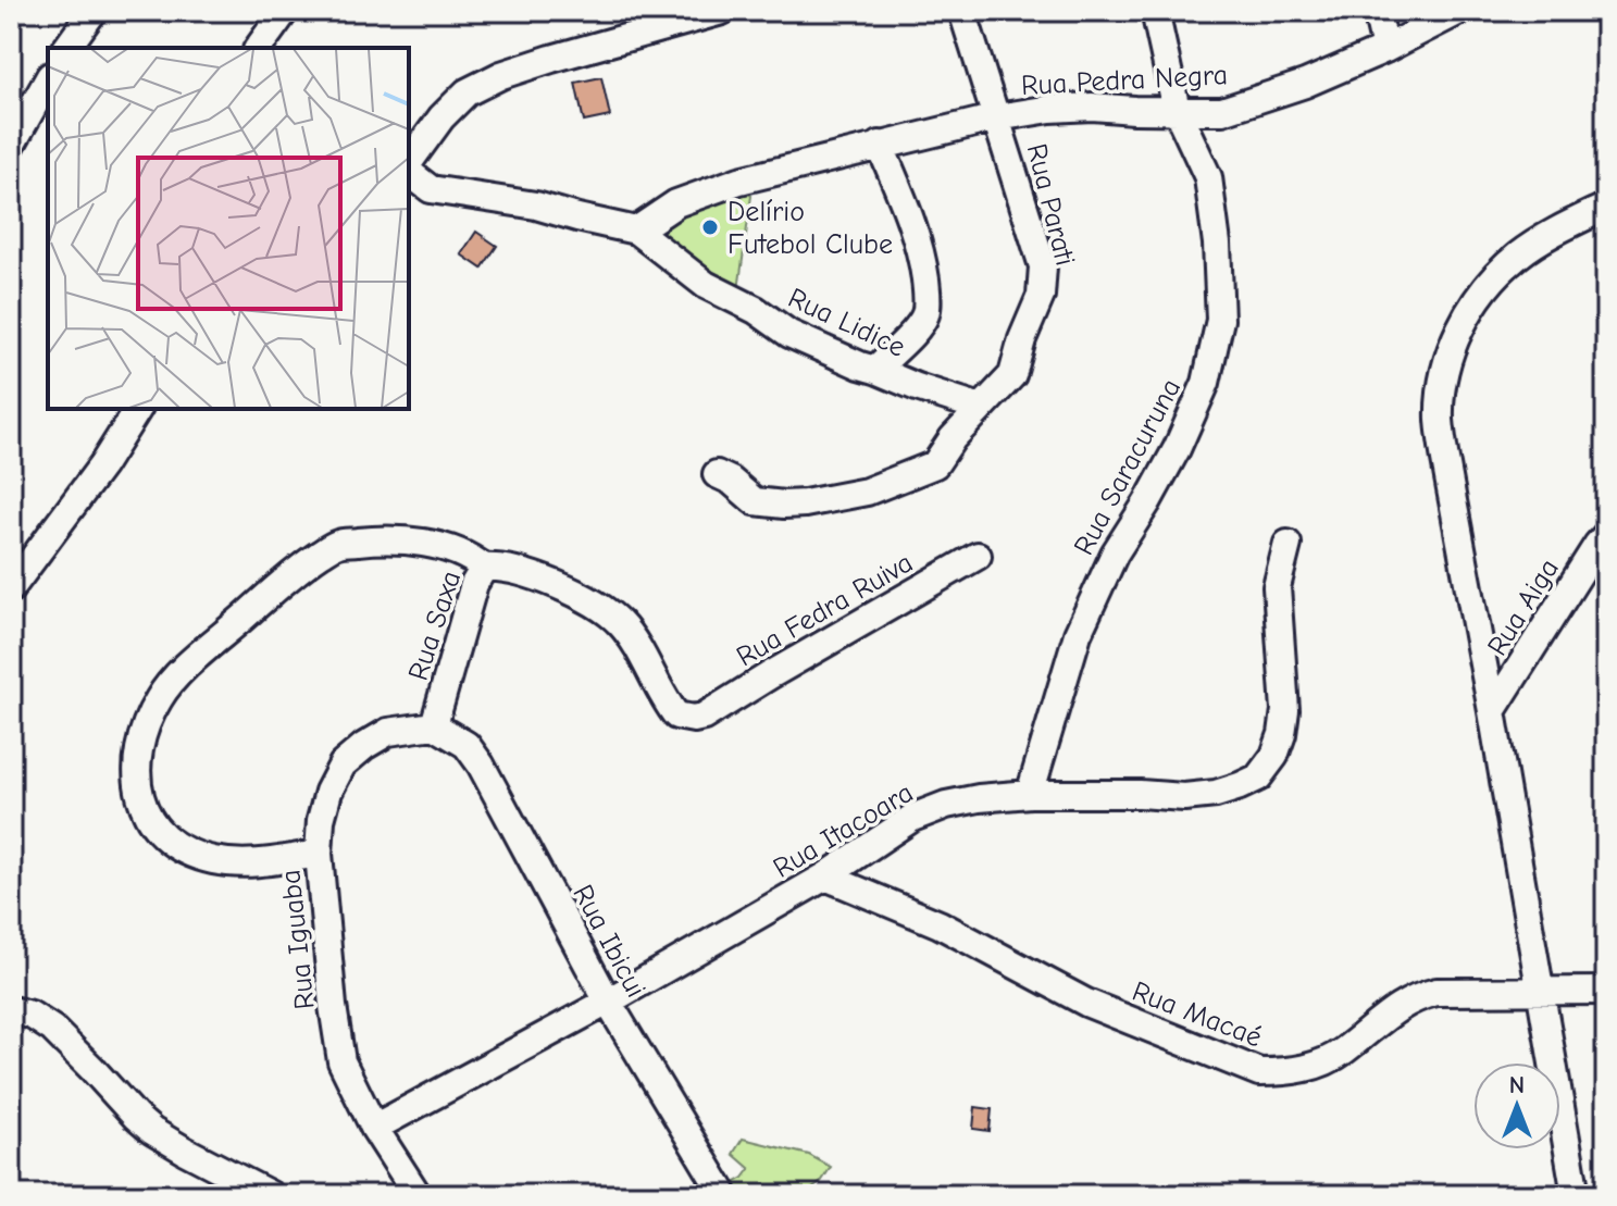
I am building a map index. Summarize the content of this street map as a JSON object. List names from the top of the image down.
{
  "streets": {
    "street": [
      "Rua Pedra Negra",
      "Rua Parati",
      "Rua Lidice",
      "Rua Saracuruna",
      "Rua Aiga",
      "Rua Fedra Ruiva",
      "Rua Saxa",
      "Rua Itacoara",
      "Rua Iguaba",
      "Rua Ibicui",
      "Rua Macaé"
    ]
  },
  "crossings": [
    ["Rua Pedra Negra", "Rua Parati"],
    ["Rua Pedra Negra", "Rua Lidice"],
    ["Rua Pedra Negra", "Rua Saracuruna"],
    ["Rua Parati", "Rua Lidice"],
    ["Rua Saracuruna", "Rua Itacoara"],
    ["Rua Fedra Ruiva", "Rua Saxa"],
    ["Rua Saxa", "Rua Iguaba"],
    ["Rua Saxa", "Rua Ibicui"],
    ["Rua Itacoara", "Rua Iguaba"],
    ["Rua Itacoara", "Rua Ibicui"],
    ["Rua Itacoara", "Rua Macaé"],
    ["Rua Iguaba", "Rua Ibicui"]
  ],
  "places": ["Delírio Futebol Clube"],
  "north": "top"
}
